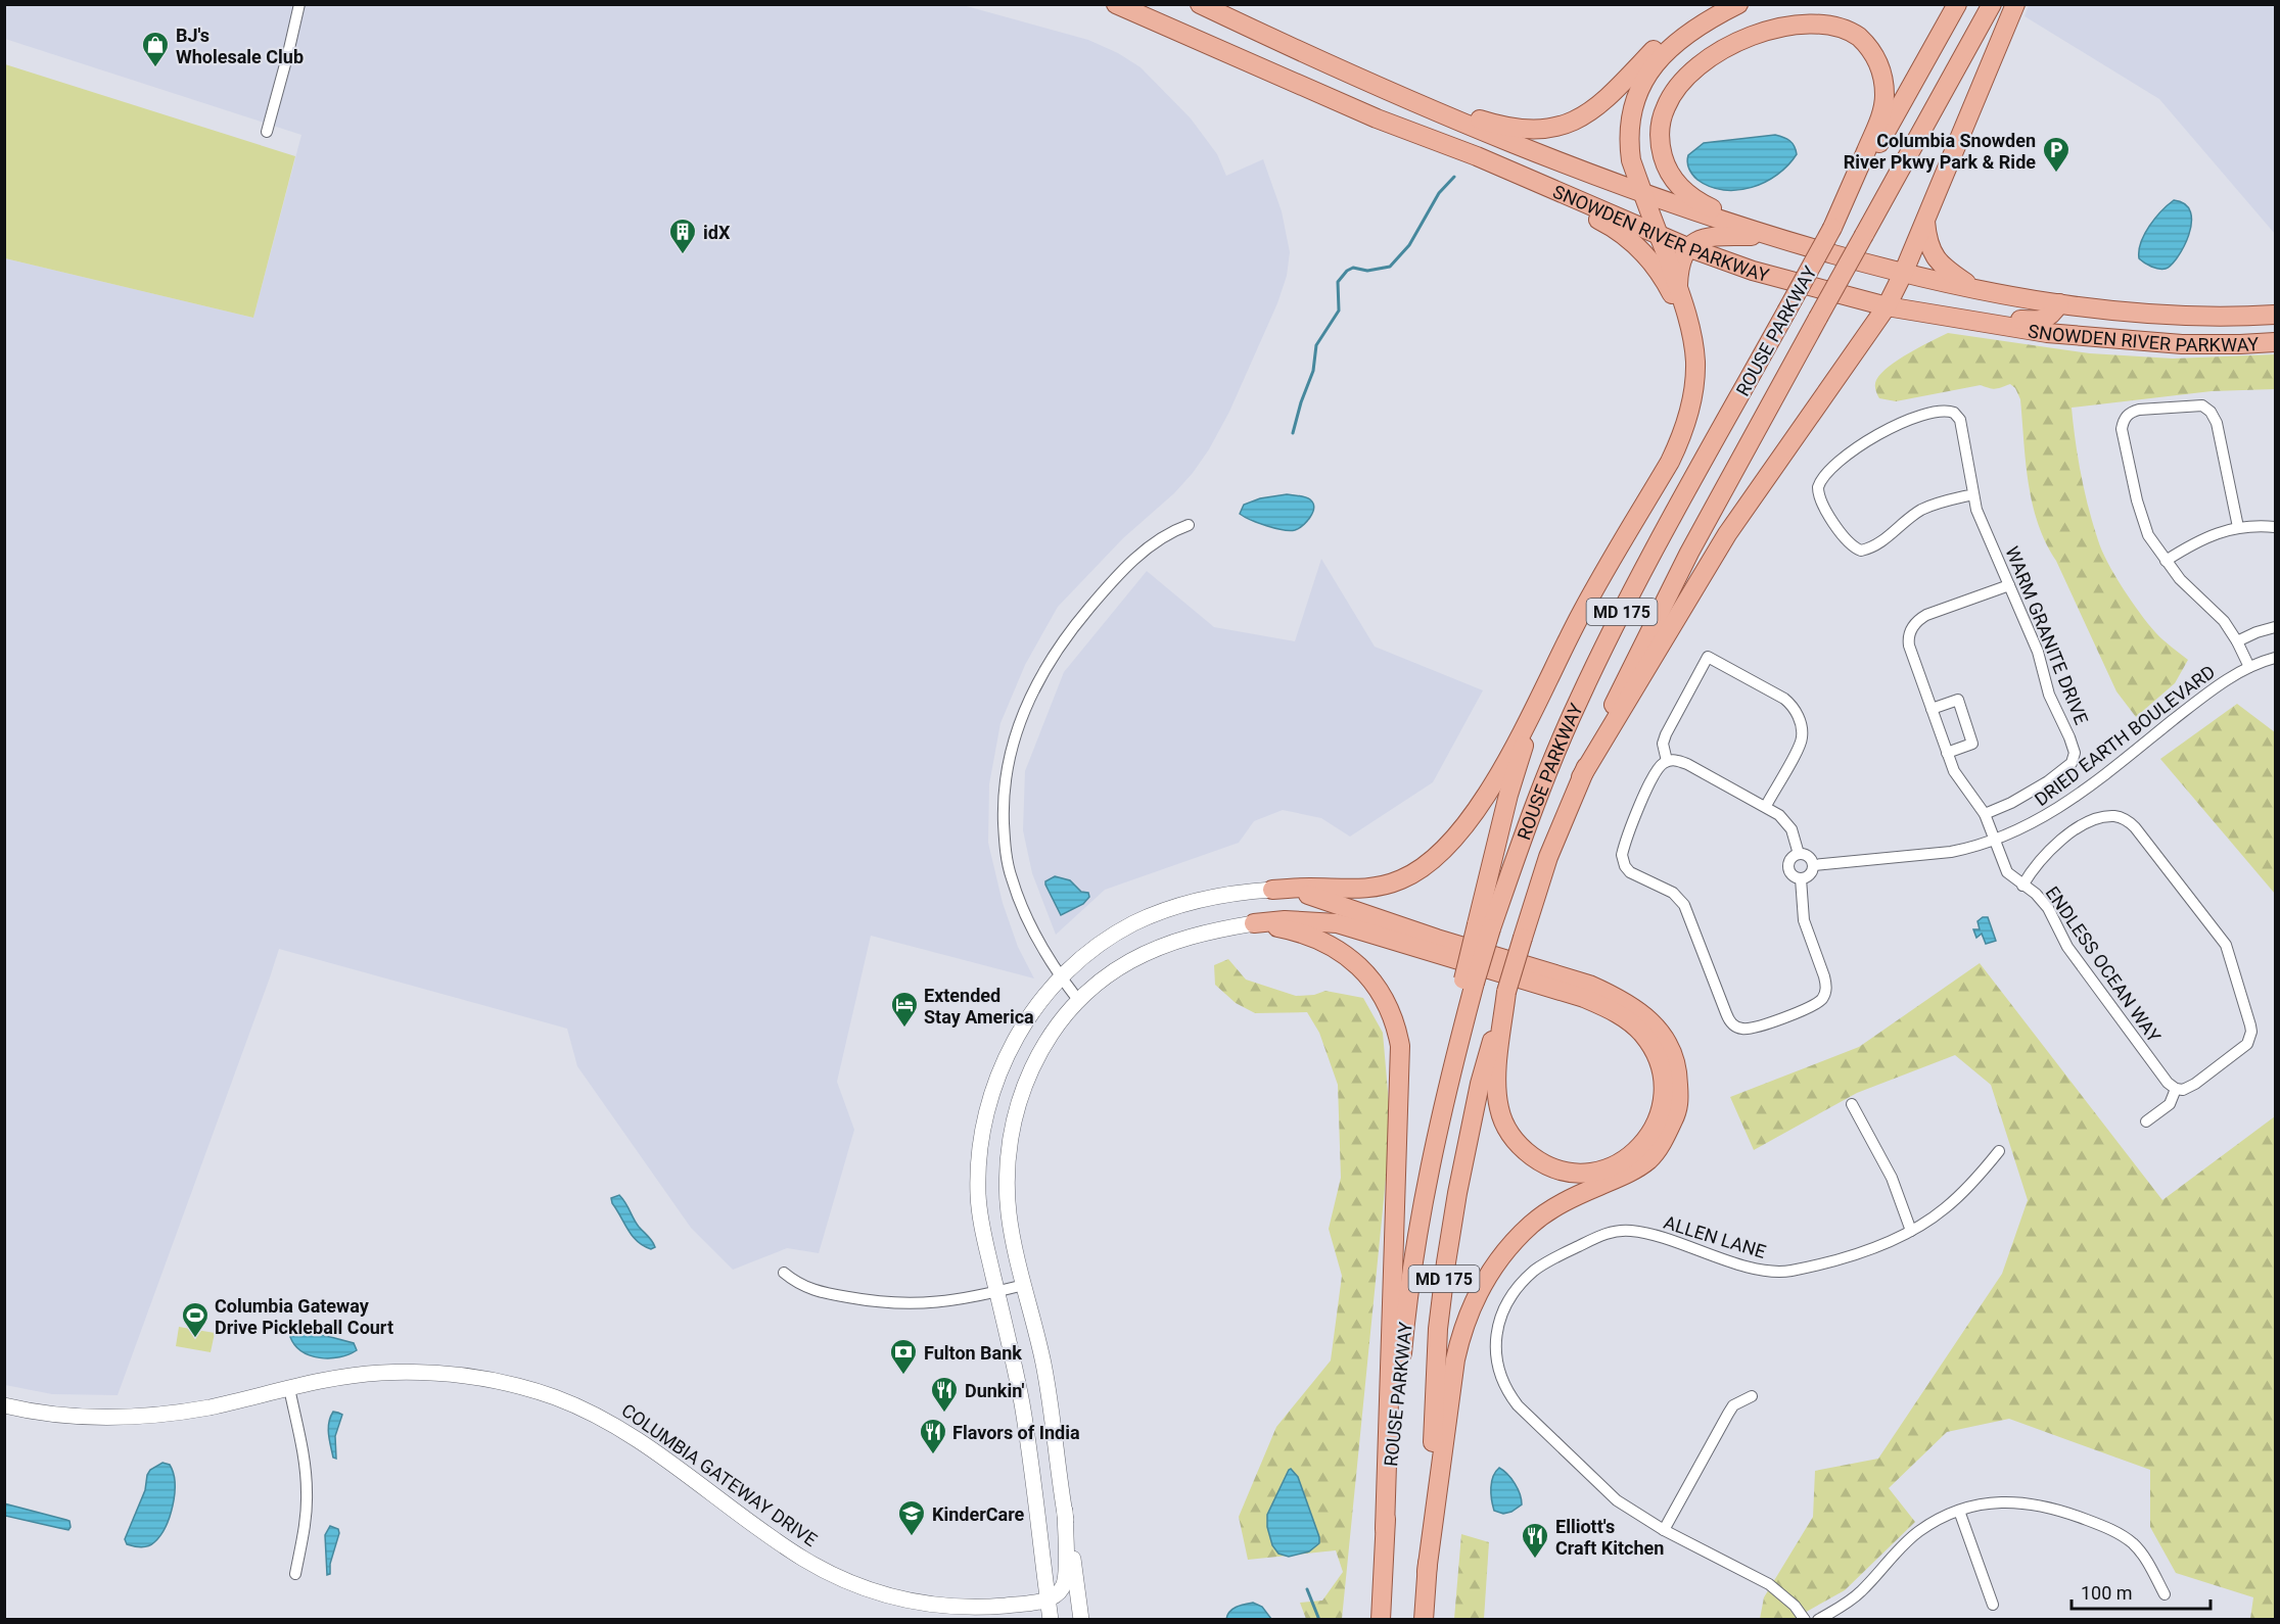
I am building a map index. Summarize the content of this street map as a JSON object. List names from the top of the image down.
{
  "streets": {
    "main road": ["SNOWDEN RIVER PARKWAY", "ROUSE PARKWAY", "MD 175"],
    "street": [
      "WARM GRANITE DRIVE",
      "DRIED EARTH BOULEVARD",
      "ENDLESS OCEAN WAY",
      "ALLEN LANE",
      "COLUMBIA GATEWAY DRIVE"
    ]
  },
  "crossings": [
    ["WARM GRANITE DRIVE", "ENDLESS OCEAN WAY"],
    ["DRIED EARTH BOULEVARD", "ENDLESS OCEAN WAY"]
  ],
  "places": {
    "shop": ["BJ's Wholesale Club"],
    "parking": ["Columbia Snowden River Pkwy Park & Ride"],
    "building": ["idX"],
    "hotel": ["Extended Stay America"],
    "sports": ["Columbia Gateway Drive Pickleball Court"],
    "bank": ["Fulton Bank"],
    "restaurant": ["Dunkin'", "Flavors of India", "Elliott's Craft Kitchen"],
    "school or university": ["KinderCare"]
  },
  "scale_bar": "100 m"
}
